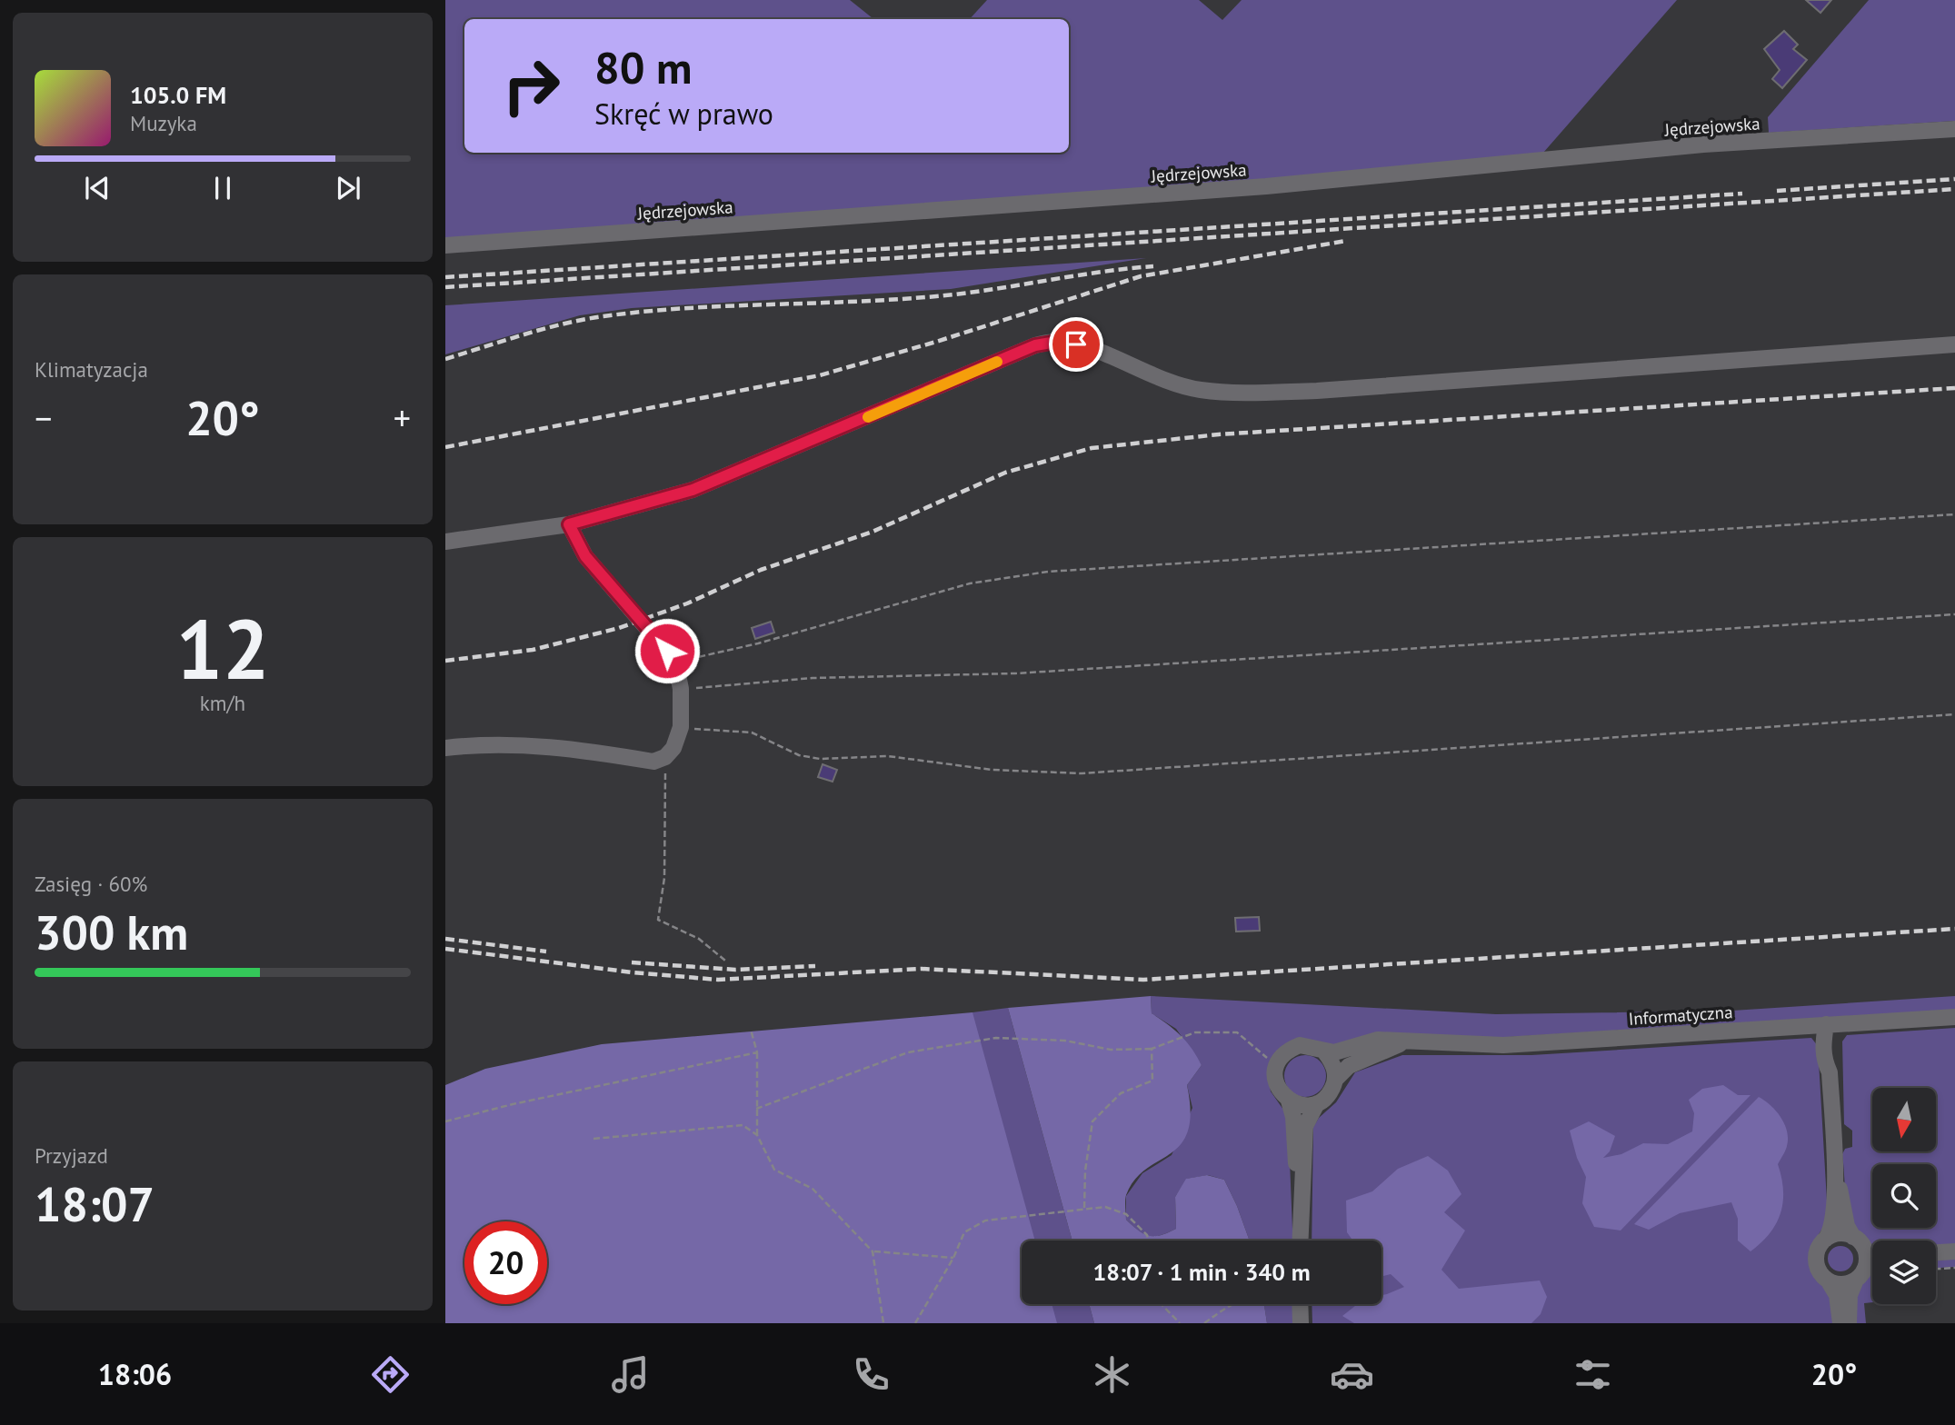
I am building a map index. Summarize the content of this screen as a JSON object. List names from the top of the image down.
{
  "streets": {
    "street": ["Jędrzejowska", "Informatyczna"]
  },
  "north": "bottom",
  "page": {
    "turn": ["80 m", "Skręć w prawo"],
    "song": ["105.0 FM", "Muzyka"],
    "tile": [
      "Klimatyzacja",
      ["12", "km/h"],
      ["Zasięg · 60%", "300 km"],
      ["Przyjazd", "18:07"]
    ],
    "heat": ["−", "20°", "+"],
    "limit": "20",
    "trip": "18:07 · 1 min · 340 m",
    "tabs": ["18:06", "20°"]
  }
}
